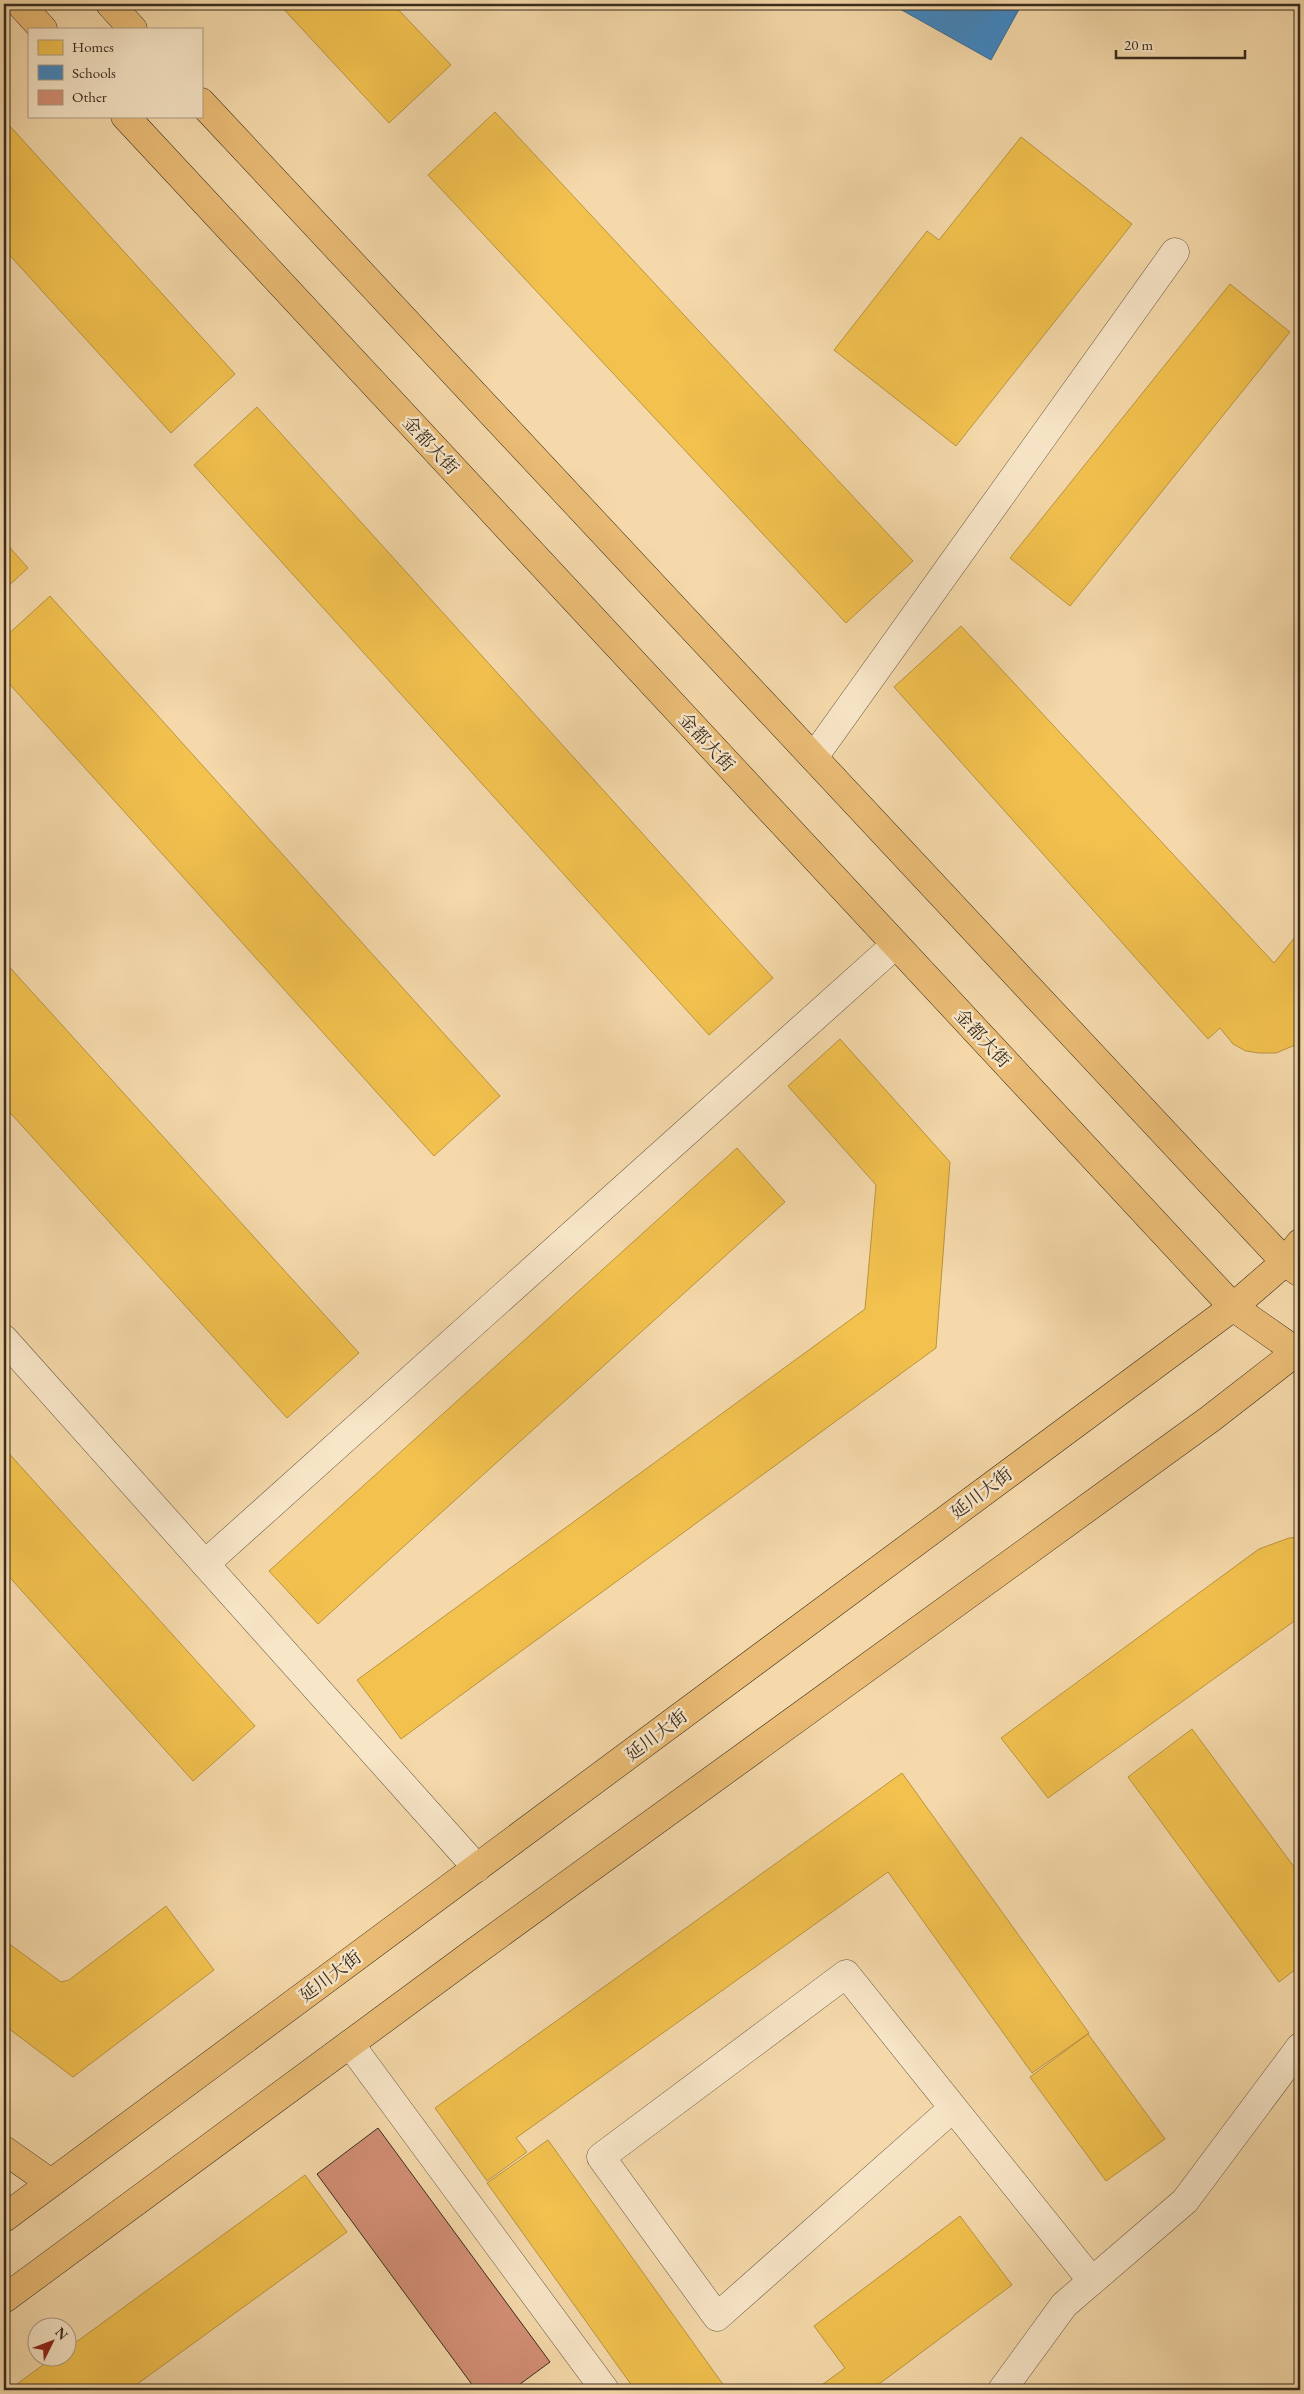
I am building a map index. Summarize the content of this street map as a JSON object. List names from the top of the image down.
{
  "streets": {
    "main road": ["金都大街", "延川大街"]
  },
  "crossings": [
    ["金都大街", "延川大街"]
  ],
  "legend": ["Homes", "Schools", "Other"],
  "scale_bar": "20 m",
  "north": "top right"
}
